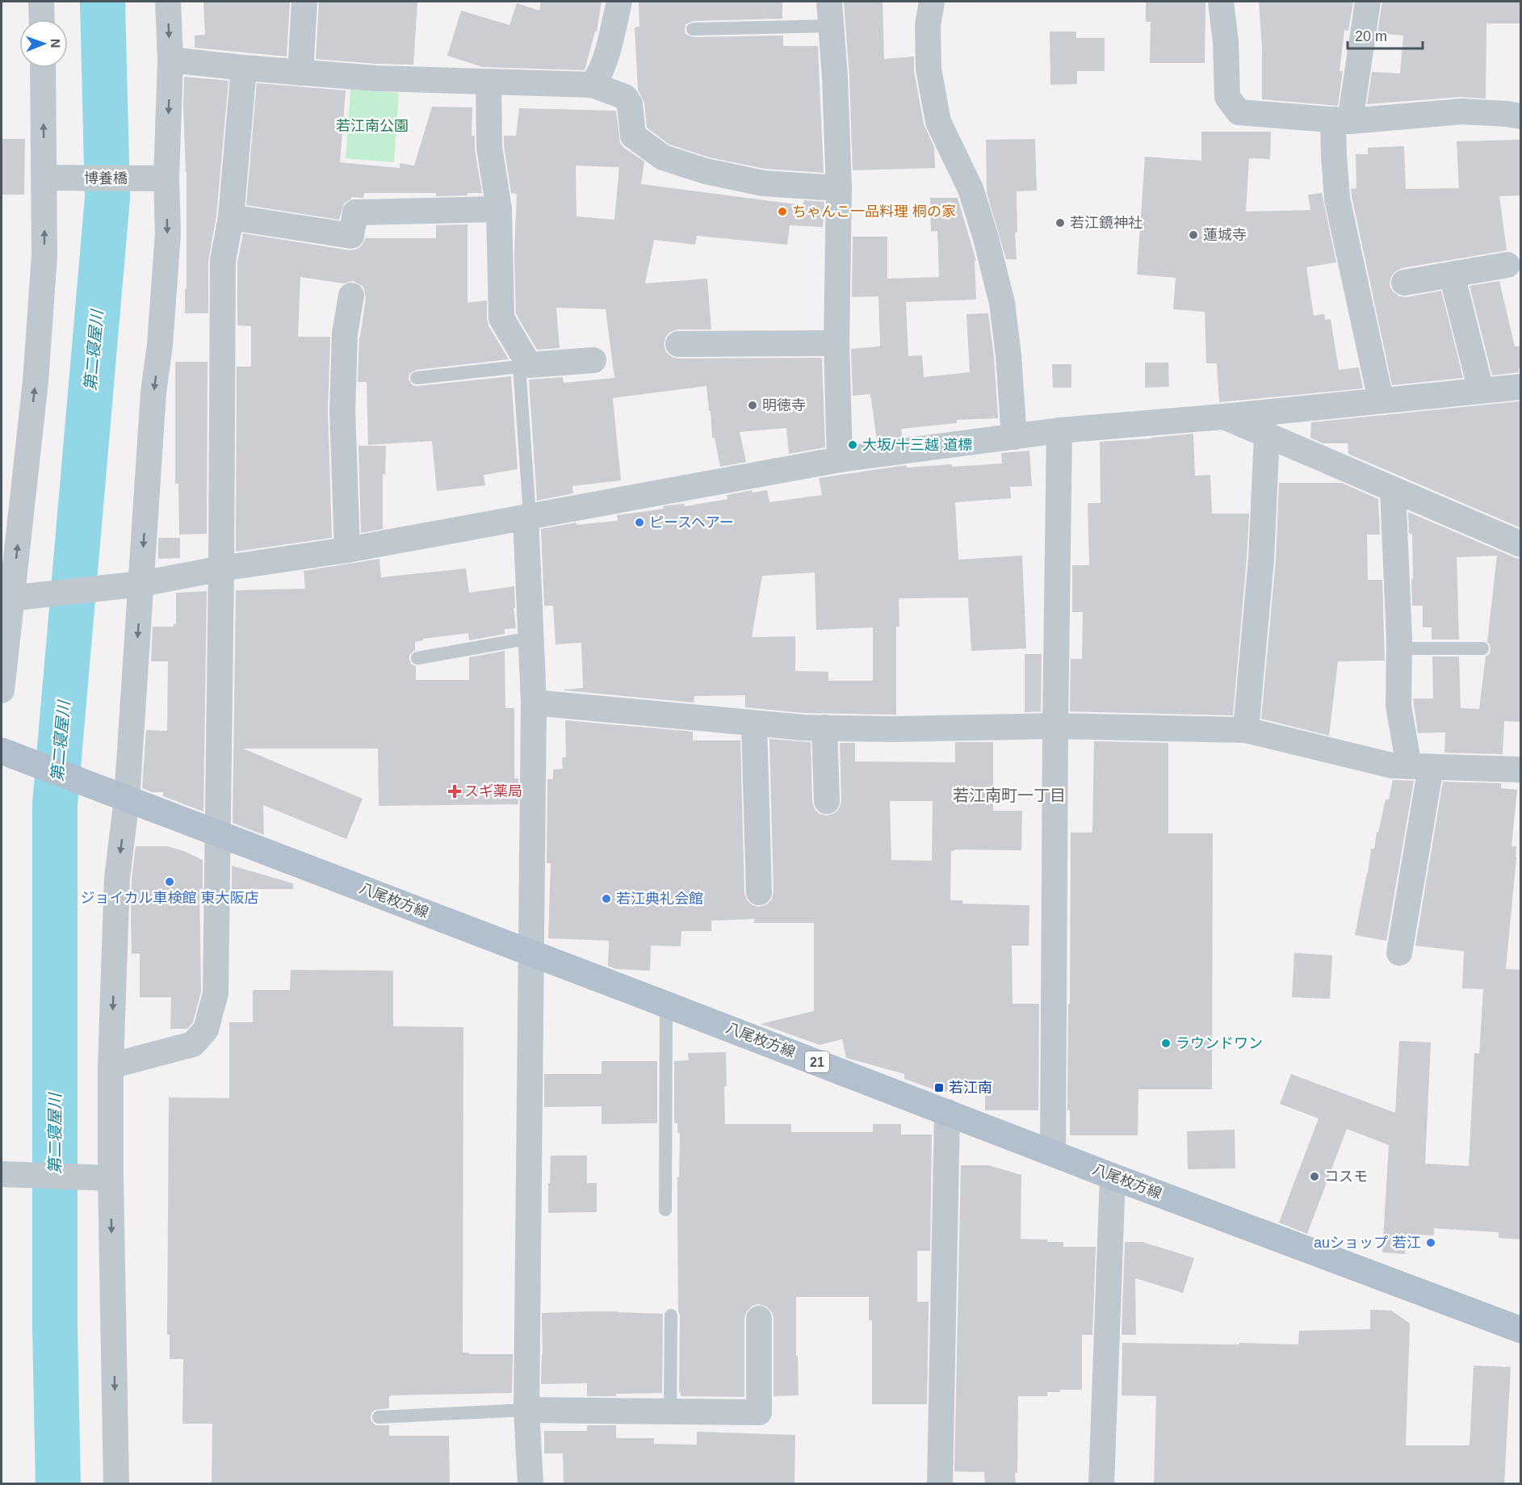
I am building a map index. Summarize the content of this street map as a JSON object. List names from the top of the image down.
{
  "streets": {
    "main road": ["八尾枚方線", "21"],
    "street": ["博養橋"]
  },
  "districts": ["若江南町一丁目"],
  "water": ["第二寝屋川"],
  "parks": ["若江南公園"],
  "places": {
    "other": [
      "ちゃんこ一品料理 桐の家",
      "若江鏡神社",
      "蓮城寺",
      "明徳寺",
      "大坂/十三越 道標",
      "ピースヘアー",
      "ジョイカル車検館 東大阪店",
      "若江典礼会館",
      "ラウンドワン",
      "コスモ",
      "auショップ 若江"
    ],
    "health": ["スギ薬局"],
    "transit": ["若江南"]
  },
  "scale_bar": "20 m",
  "north": "right"
}
